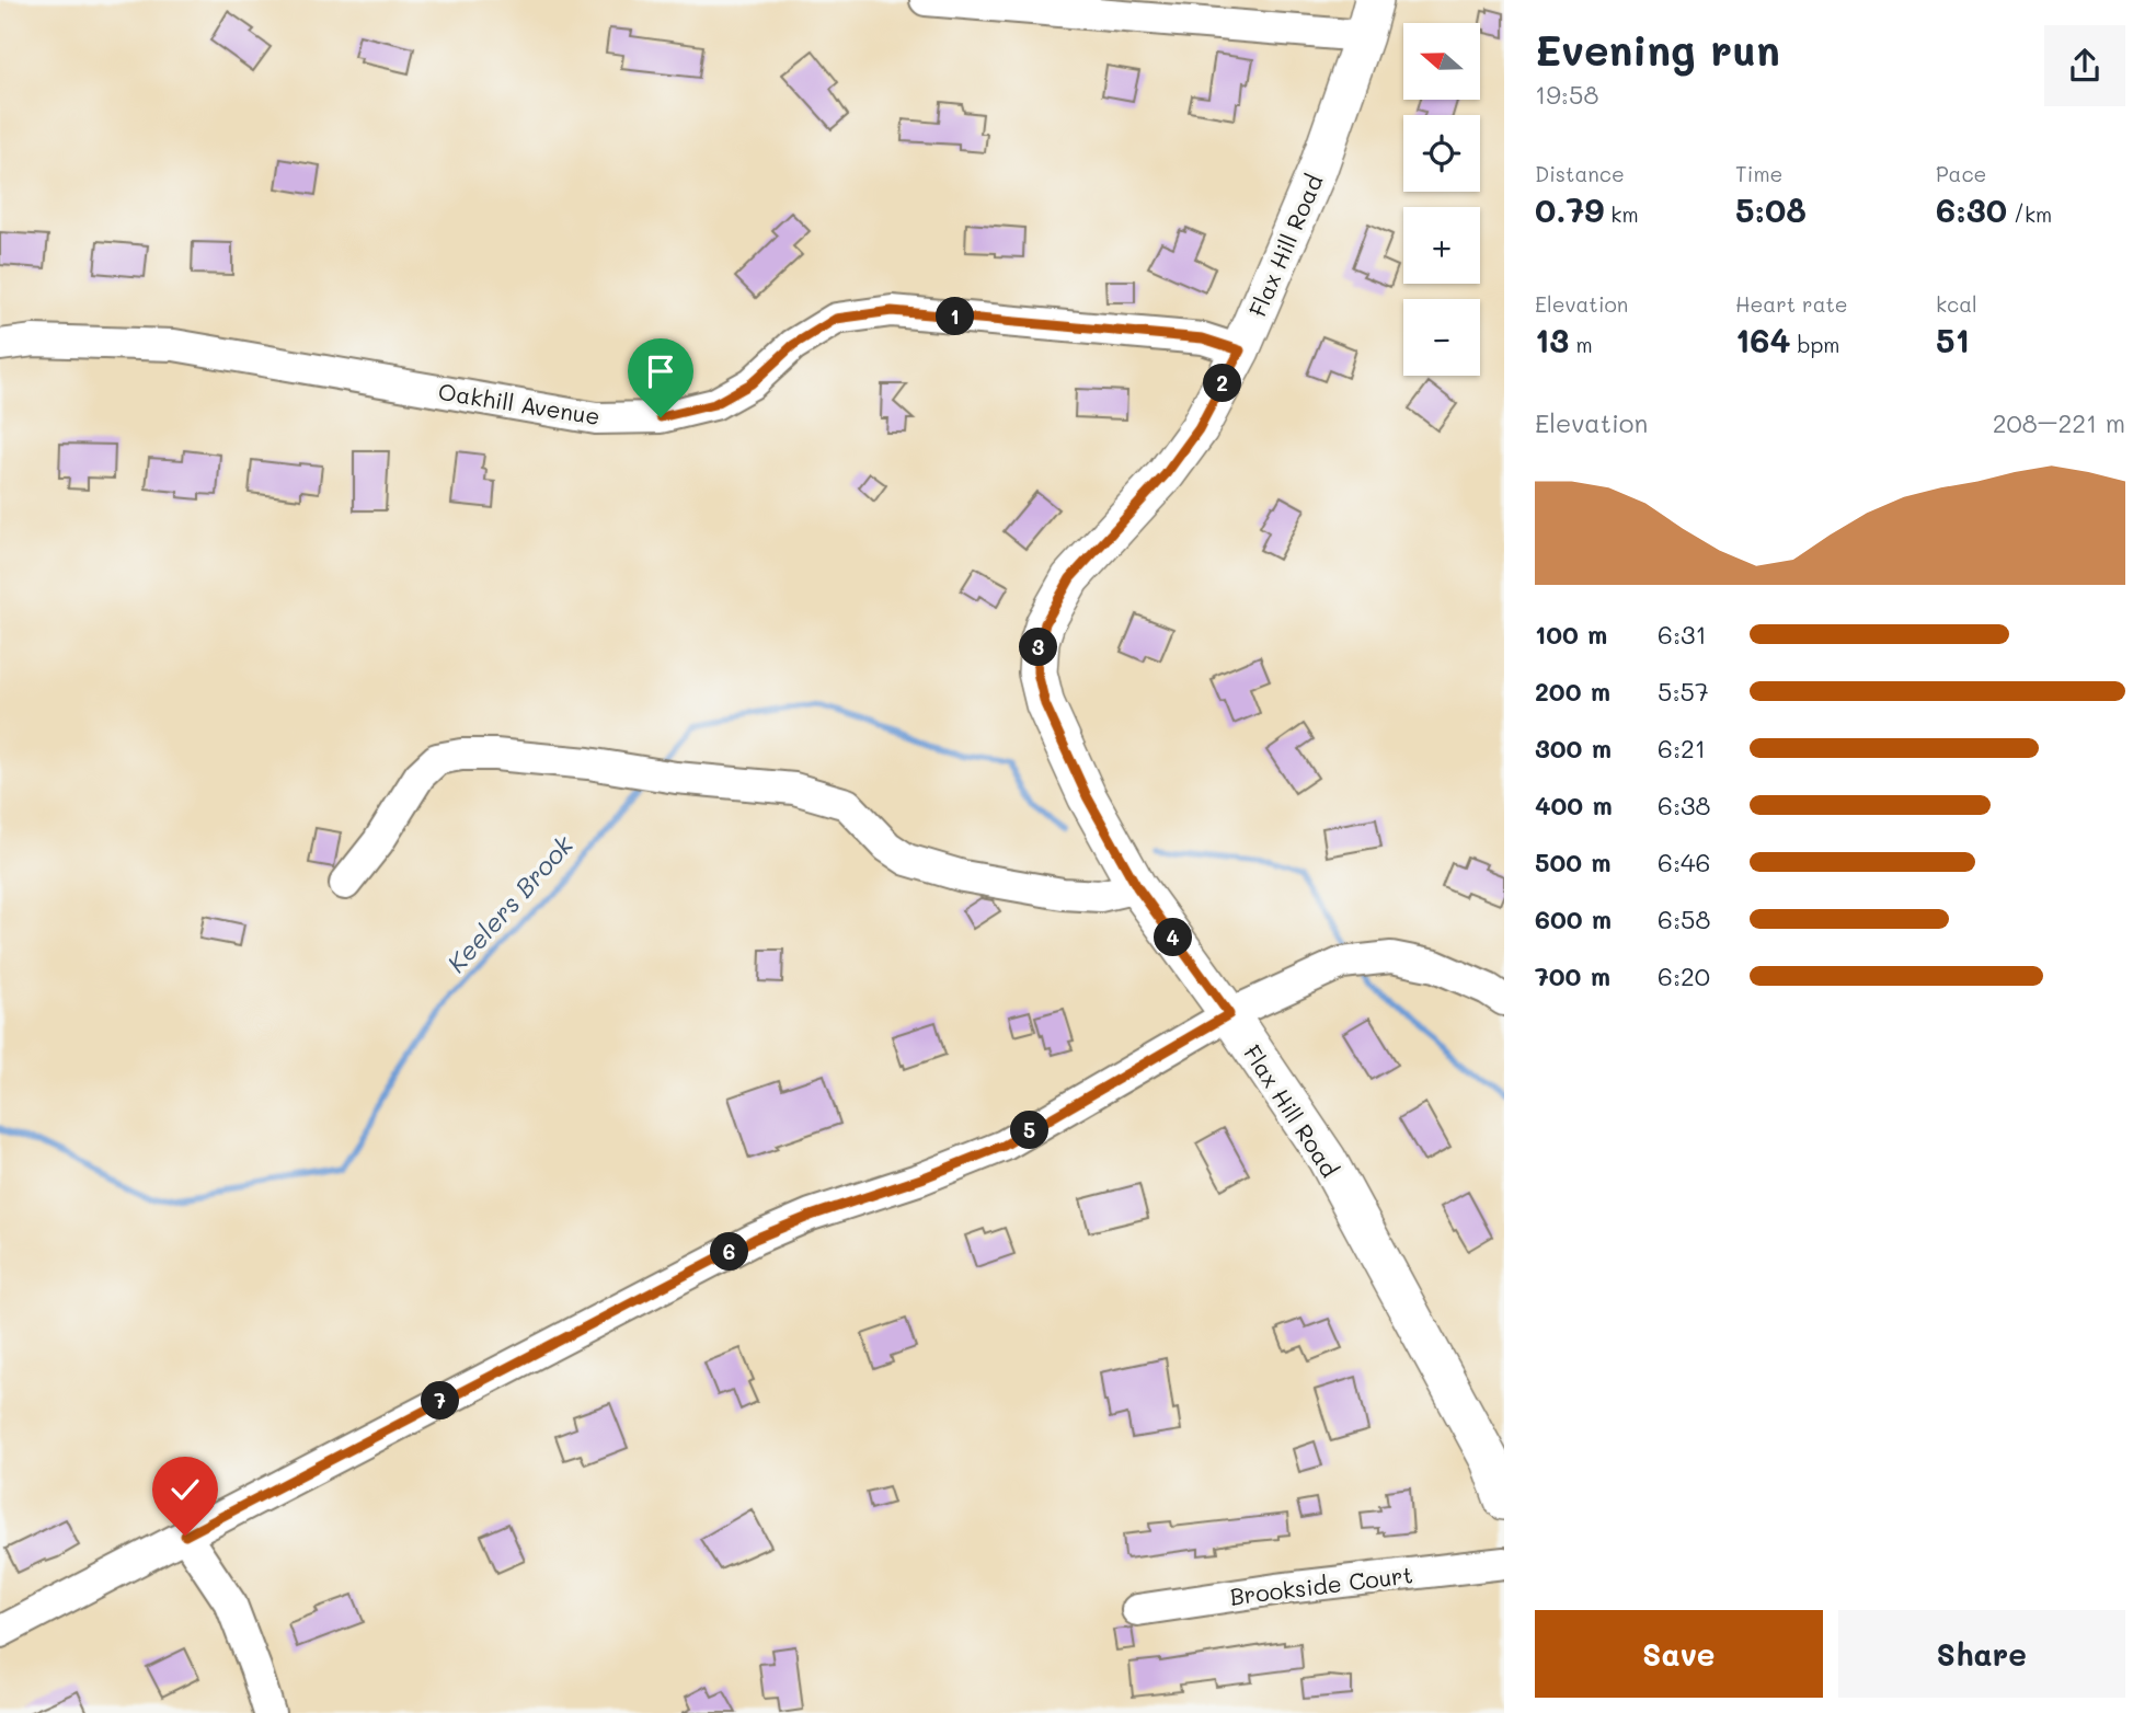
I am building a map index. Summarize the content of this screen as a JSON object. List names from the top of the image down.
{
  "streets": {
    "main road": ["Flax Hill Road"],
    "street": ["Oakhill Avenue", "Brookside Court"]
  },
  "crossings": [
    ["Flax Hill Road", "Oakhill Avenue"]
  ],
  "water": ["Keelers Brook"],
  "north": "left",
  "page": {
    "heading": ["Evening run", "19:58"],
    "map_buttons": ["+", "−"],
    "stats": [
      ["Distance", "0.79 km"],
      ["Time", "5:08"],
      ["Pace", "6:30 /km"],
      ["Elevation", "13 m"],
      ["Heart rate", "164 bpm"],
      ["kcal", "51"]
    ],
    "pins": [
      "1",
      "2",
      "3",
      "4",
      "5",
      "6",
      "7"
    ],
    "chart": ["Elevation", "208–221 m"],
    "list": [
      {
        "name": "100 m",
        "note": "6:31"
      },
      {
        "name": "200 m",
        "note": "5:57"
      },
      {
        "name": "300 m",
        "note": "6:21"
      },
      {
        "name": "400 m",
        "note": "6:38"
      },
      {
        "name": "500 m",
        "note": "6:46"
      },
      {
        "name": "600 m",
        "note": "6:58"
      },
      {
        "name": "700 m",
        "note": "6:20"
      }
    ],
    "buttons": ["Save", "Share"]
  }
}
